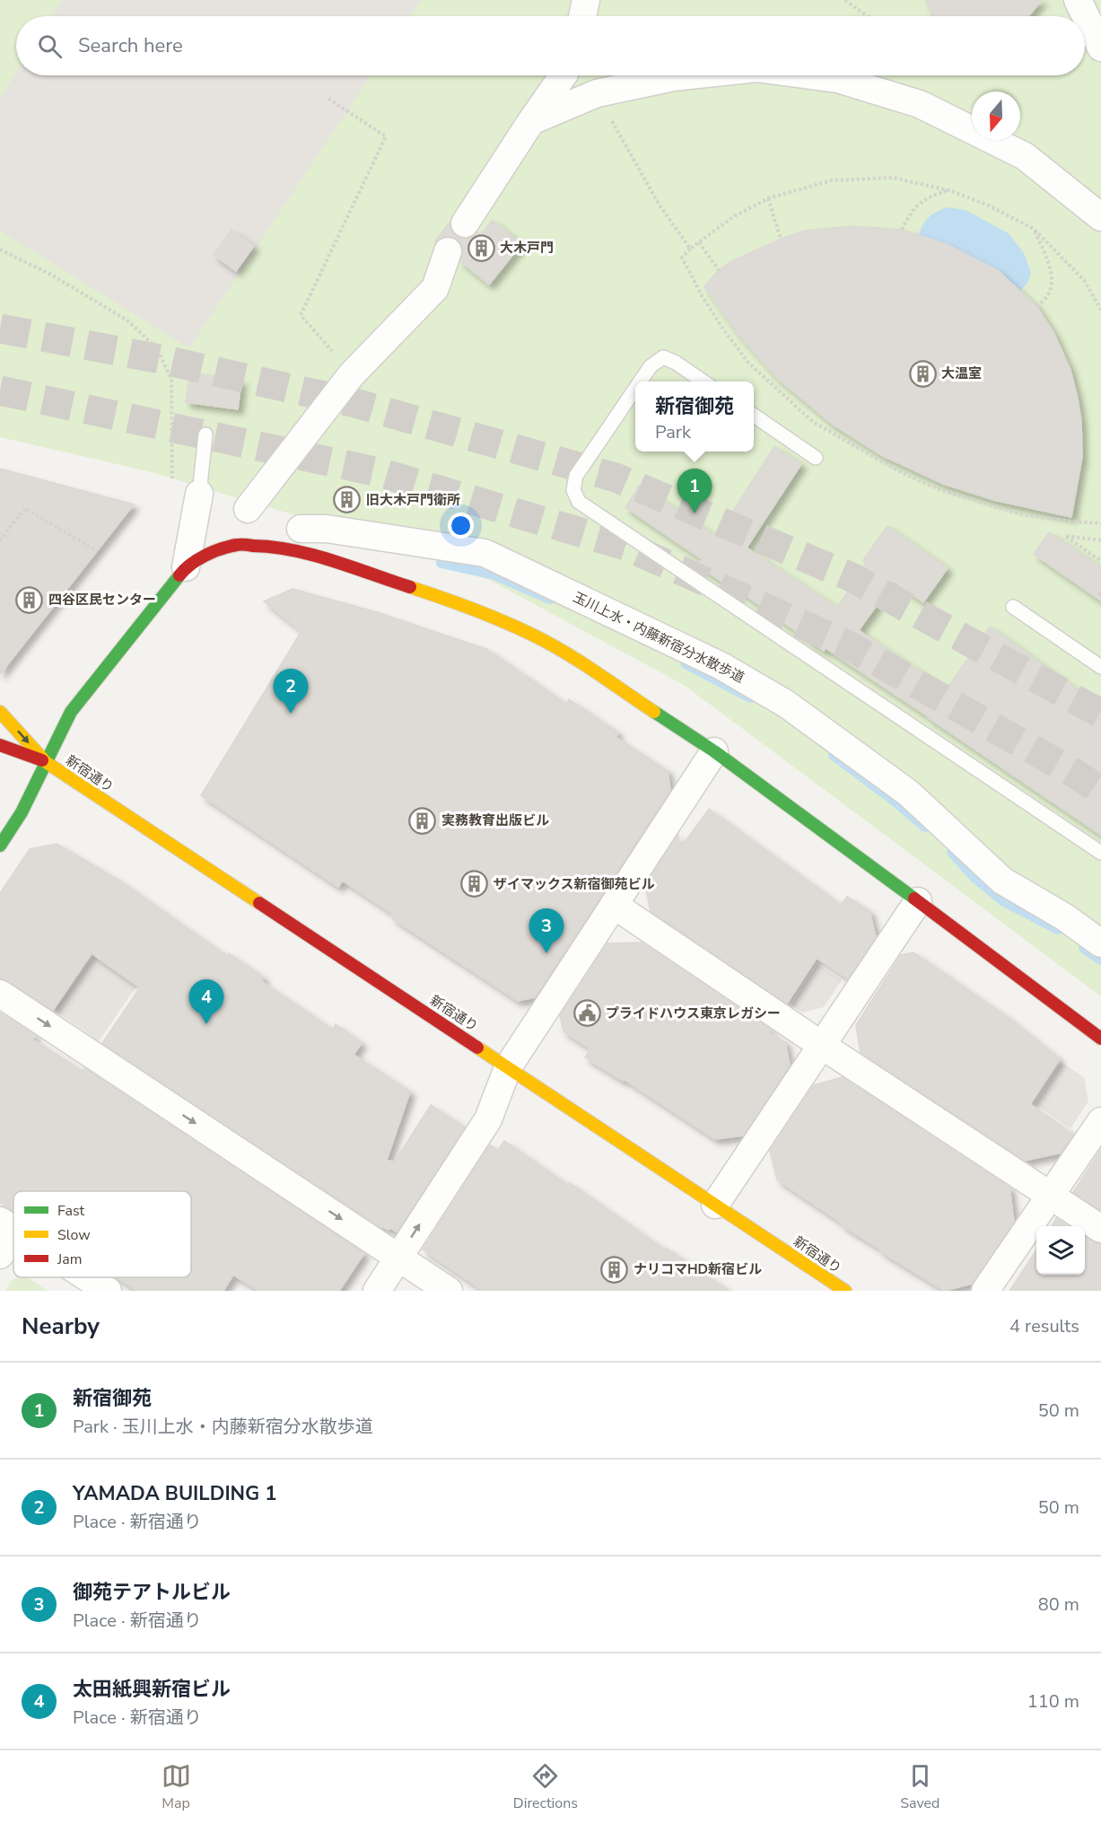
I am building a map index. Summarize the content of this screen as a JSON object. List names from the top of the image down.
{
  "streets": {
    "street": ["玉川上水・内藤新宿分水散歩道", "新宿通り"]
  },
  "places": {
    "building": [
      "大木戸門",
      "大温室",
      "旧大木戸門衛所",
      "四谷区民センター",
      "実務教育出版ビル",
      "ザイマックス新宿御苑ビル",
      "ナリコマHD新宿ビル"
    ],
    "public building": ["プライドハウス東京レガシー"]
  },
  "legend": ["Fast", "Slow", "Jam"],
  "north": "bottom",
  "page": {
    "search": "Search here",
    "popup": ["新宿御苑", "Park"],
    "pins": [
      "1",
      "2",
      "3",
      "4"
    ],
    "heading": ["Nearby", "4 results"],
    "list": [
      {
        "mark": "1",
        "name": "新宿御苑",
        "note": "Park · 玉川上水・内藤新宿分水散歩道",
        "value": "50 m"
      },
      {
        "mark": "2",
        "name": "YAMADA BUILDING 1",
        "note": "Place · 新宿通り",
        "value": "50 m"
      },
      {
        "mark": "3",
        "name": "御苑テアトルビル",
        "note": "Place · 新宿通り",
        "value": "80 m"
      },
      {
        "mark": "4",
        "name": "太田紙興新宿ビル",
        "note": "Place · 新宿通り",
        "value": "110 m"
      }
    ],
    "nav": ["Map", "Directions", "Saved"]
  }
}
